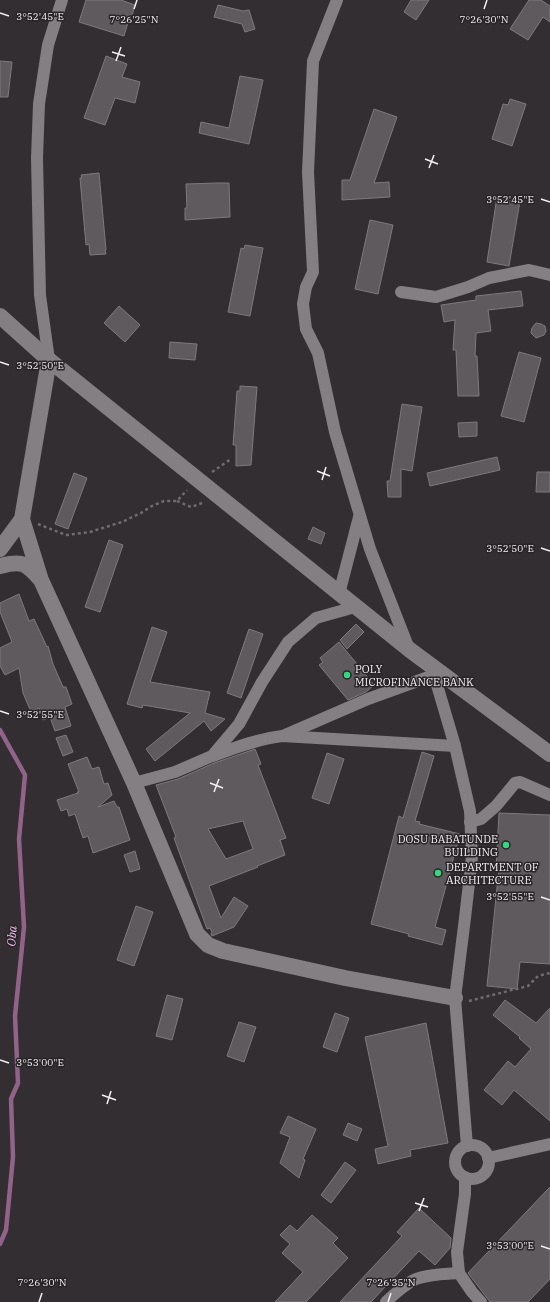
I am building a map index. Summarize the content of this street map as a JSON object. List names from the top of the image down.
{
  "water": ["Oba"],
  "places": ["POLY MICROFINANCE BANK", "DOSU BABATUNDE BUILDING", "DEPARTMENT OF ARCHITECTURE"],
  "coordinates": [
    "3°52'45\"E",
    "7°26'30\"N",
    "7°26'25\"N",
    "3°52'50\"E",
    "3°52'55\"E",
    "3°53'00\"E",
    "7°26'35\"N"
  ]
}
